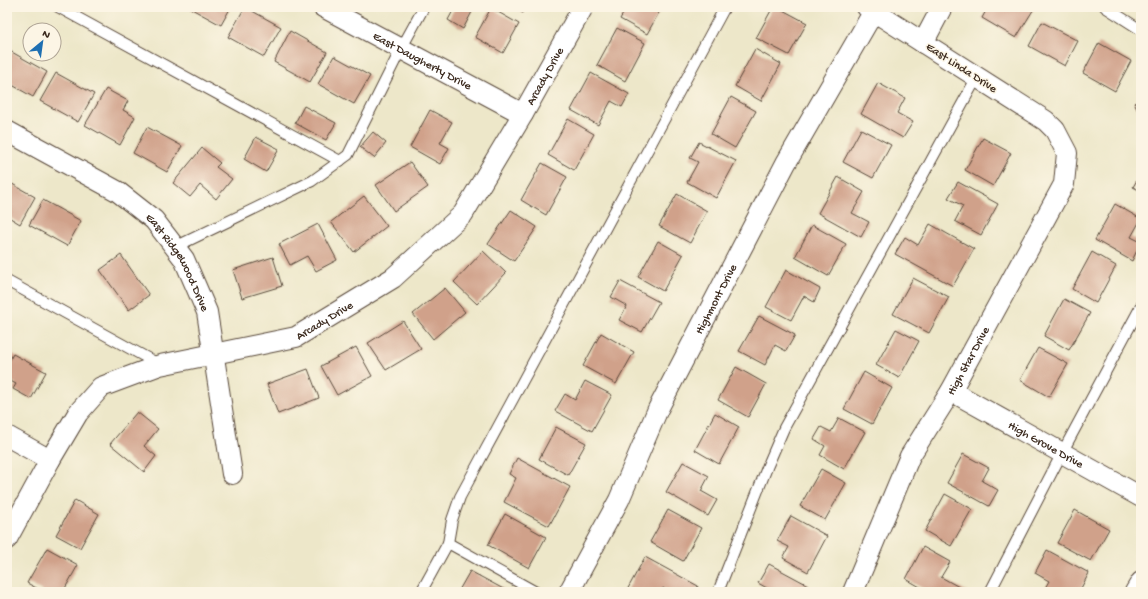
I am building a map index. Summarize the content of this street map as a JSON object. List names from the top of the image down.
{
  "streets": {
    "street": [
      "East Daugherty Drive",
      "East Linda Drive",
      "Arcady Drive",
      "East Ridgewood Drive",
      "Highmont Drive",
      "High Star Drive",
      "High Grove Drive"
    ]
  },
  "crossings": [
    ["East Daugherty Drive", "Arcady Drive"],
    ["East Linda Drive", "Highmont Drive"],
    ["East Linda Drive", "High Star Drive"],
    ["Arcady Drive", "East Ridgewood Drive"],
    ["High Star Drive", "High Grove Drive"]
  ],
  "north": "top right"
}
